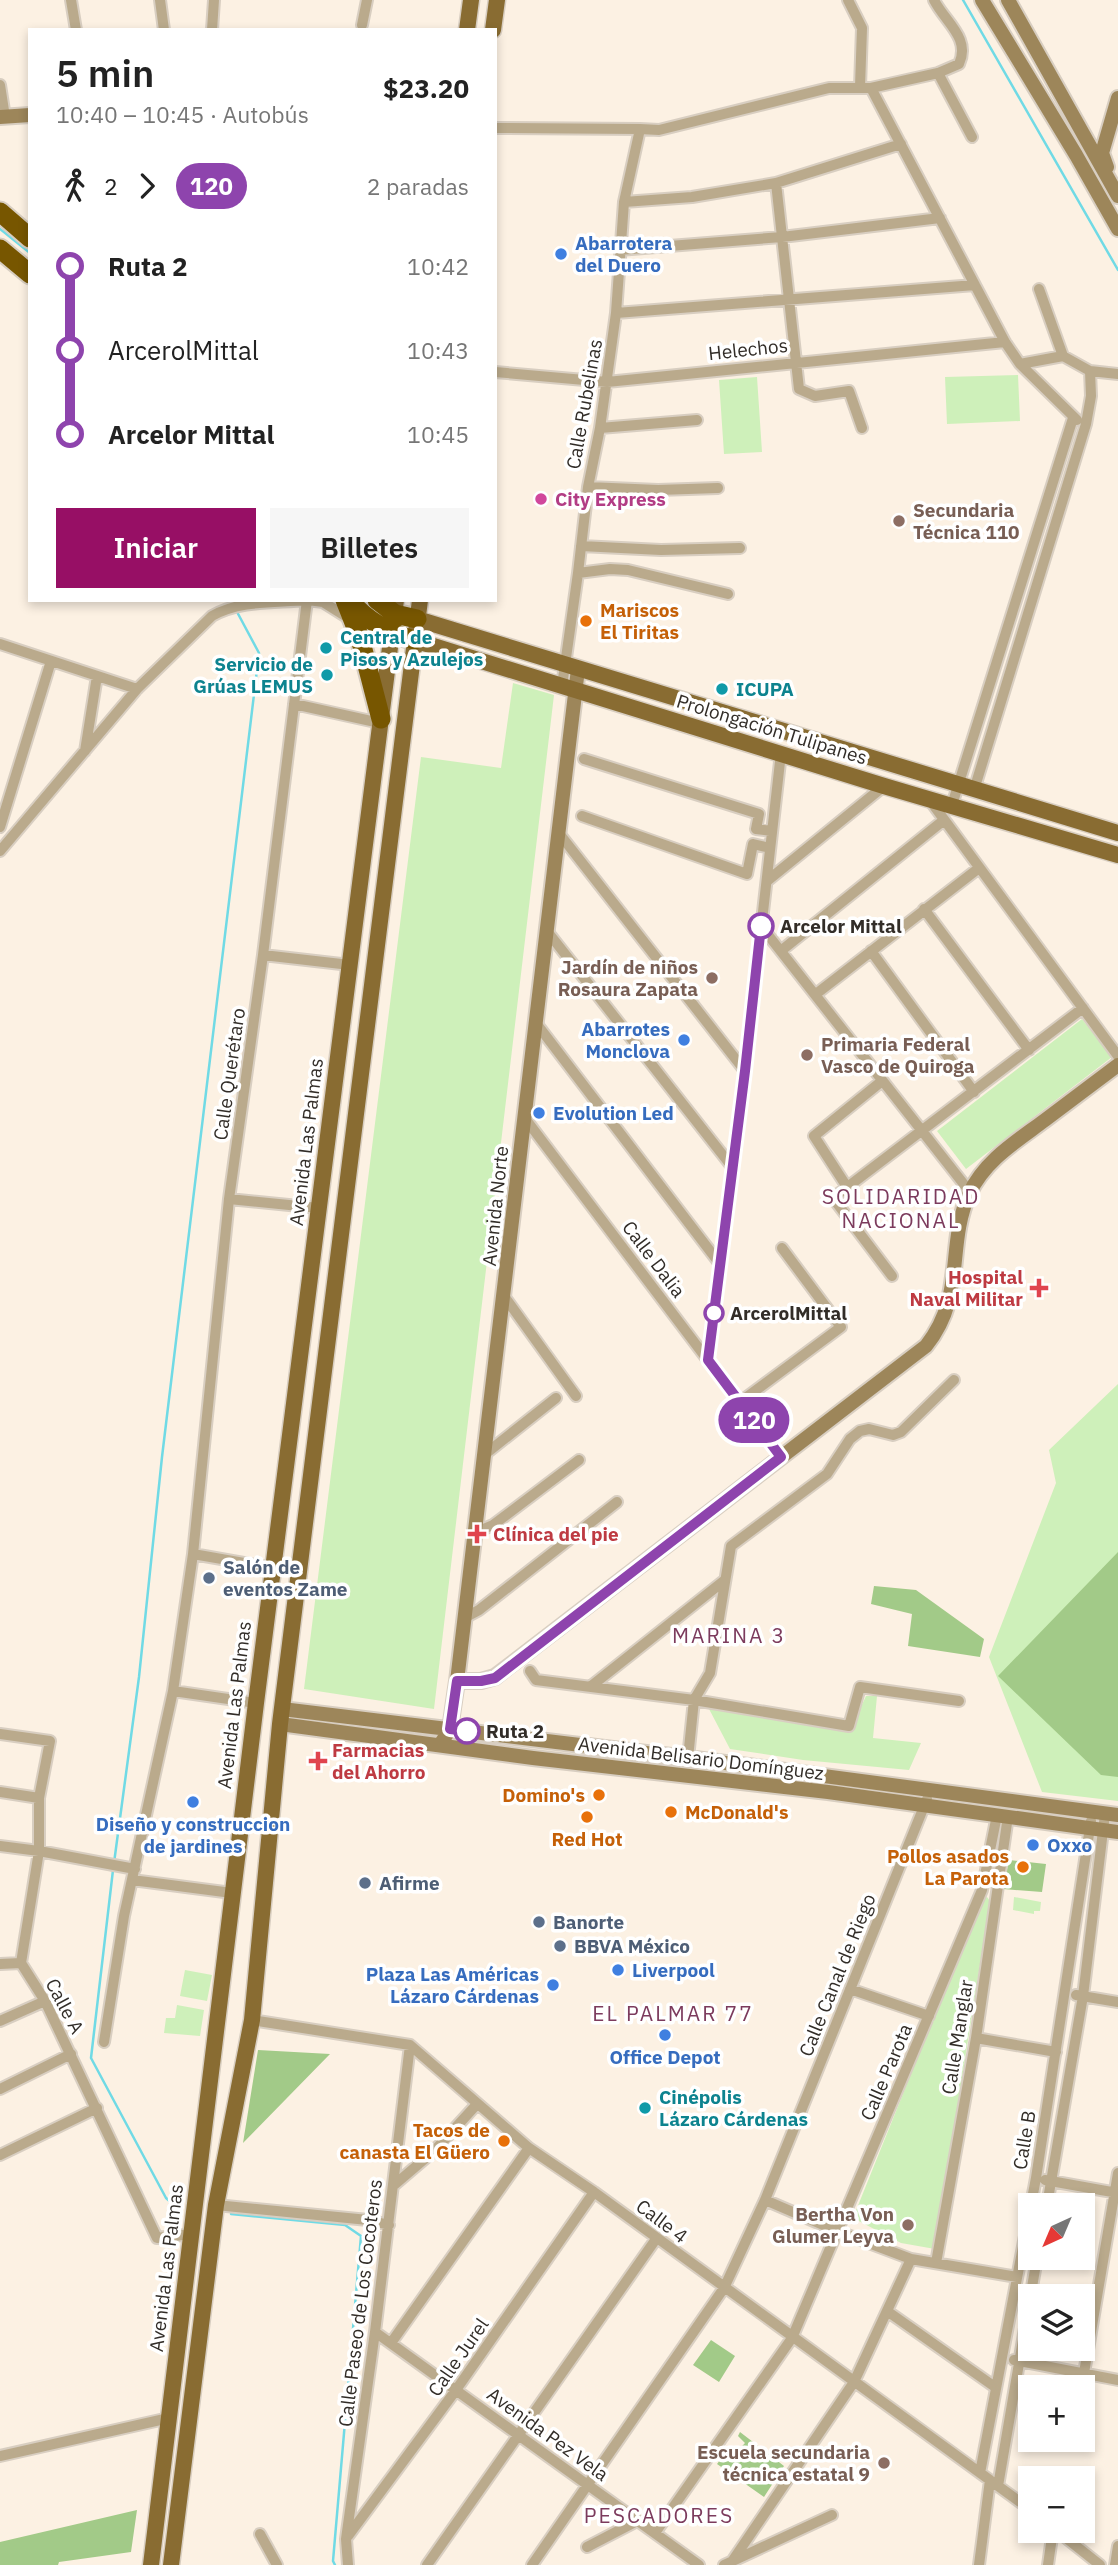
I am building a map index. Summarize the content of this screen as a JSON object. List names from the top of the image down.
{
  "streets": {
    "main road": ["Prolongación Tulipanes", "Avenida Las Palmas"],
    "street": [
      "Helechos",
      "Calle Rubelinas",
      "Calle Querétaro",
      "Avenida Norte",
      "Calle Dalia",
      "Avenida Belisario Domínguez",
      "Calle Canal de Riego",
      "Calle A",
      "Calle Manglar",
      "Calle Parota",
      "Calle B",
      "Calle 4",
      "Calle Paseo de Los Cocoteros",
      "Calle Jurel",
      "Avenida Pez Vela"
    ]
  },
  "crossings": [
    ["Helechos", "Calle Rubelinas"],
    ["Calle Rubelinas", "Prolongación Tulipanes"],
    ["Calle Rubelinas", "Avenida Norte"],
    ["Prolongación Tulipanes", "Avenida Norte"],
    ["Avenida Las Palmas", "Calle A"],
    ["Avenida Norte", "Calle Dalia"],
    ["Avenida Norte", "Avenida Belisario Domínguez"],
    ["Avenida Belisario Domínguez", "Calle Canal de Riego"],
    ["Avenida Belisario Domínguez", "Calle Manglar"],
    ["Avenida Belisario Domínguez", "Calle Parota"],
    ["Avenida Belisario Domínguez", "Calle B"],
    ["Calle Canal de Riego", "Calle 4"],
    ["Calle Canal de Riego", "Avenida Pez Vela"],
    ["Calle Manglar", "Calle Parota"],
    ["Calle Parota", "Calle 4"],
    ["Calle Parota", "Avenida Pez Vela"],
    ["Calle B", "Calle 4"],
    ["Calle 4", "Calle Paseo de Los Cocoteros"],
    ["Calle 4", "Calle Jurel"],
    ["Calle Paseo de Los Cocoteros", "Calle Jurel"],
    ["Calle Paseo de Los Cocoteros", "Avenida Pez Vela"],
    ["Calle Jurel", "Avenida Pez Vela"]
  ],
  "districts": [
    "SOLIDARIDAD NACIONAL",
    "MARINA 3",
    "EL PALMAR 77",
    "PESCADORES"
  ],
  "places": {
    "other": [
      "Abarrotera del Duero",
      "City Express",
      "Secundaria Técnica 110",
      "Mariscos El Tiritas",
      "Central de Pisos y Azulejos",
      "Servicio de Grúas LEMUS",
      "ICUPA",
      "Arcelor Mittal",
      "Jardín de niños Rosaura Zapata",
      "Abarrotes Monclova",
      "Primaria Federal Vasco de Quiroga",
      "Evolution Led",
      "ArcerolMittal",
      "Salón de eventos Zame",
      "Ruta 2",
      "Domino's",
      "Diseño y construccion de jardines",
      "McDonald's",
      "Red Hot",
      "Oxxo",
      "Pollos asados La Parota",
      "Afirme",
      "Banorte",
      "BBVA México",
      "Liverpool",
      "Plaza Las Américas Lázaro Cárdenas",
      "Office Depot",
      "Cinépolis Lázaro Cárdenas",
      "Tacos de canasta El Güero",
      "Bertha Von Glumer Leyva",
      "Escuela secundaria técnica estatal 9"
    ],
    "health": ["Hospital Naval Militar", "Clínica del pie", "Farmacias del Ahorro"]
  },
  "lines": ["bus line 120"],
  "north": "bottom left",
  "page": {
    "on_map": "120",
    "heading": ["5 min", "10:40 – 10:45 · Autobús", "$23.20"],
    "legs": ["2", "120", "2 paradas"],
    "list": [
      {
        "name": "Ruta 2",
        "value": "10:42"
      },
      {
        "name": "ArcerolMittal",
        "value": "10:43"
      },
      {
        "name": "Arcelor Mittal",
        "value": "10:45"
      }
    ],
    "buttons": ["Iniciar", "Billetes"],
    "map_buttons": ["+", "−"]
  }
}
